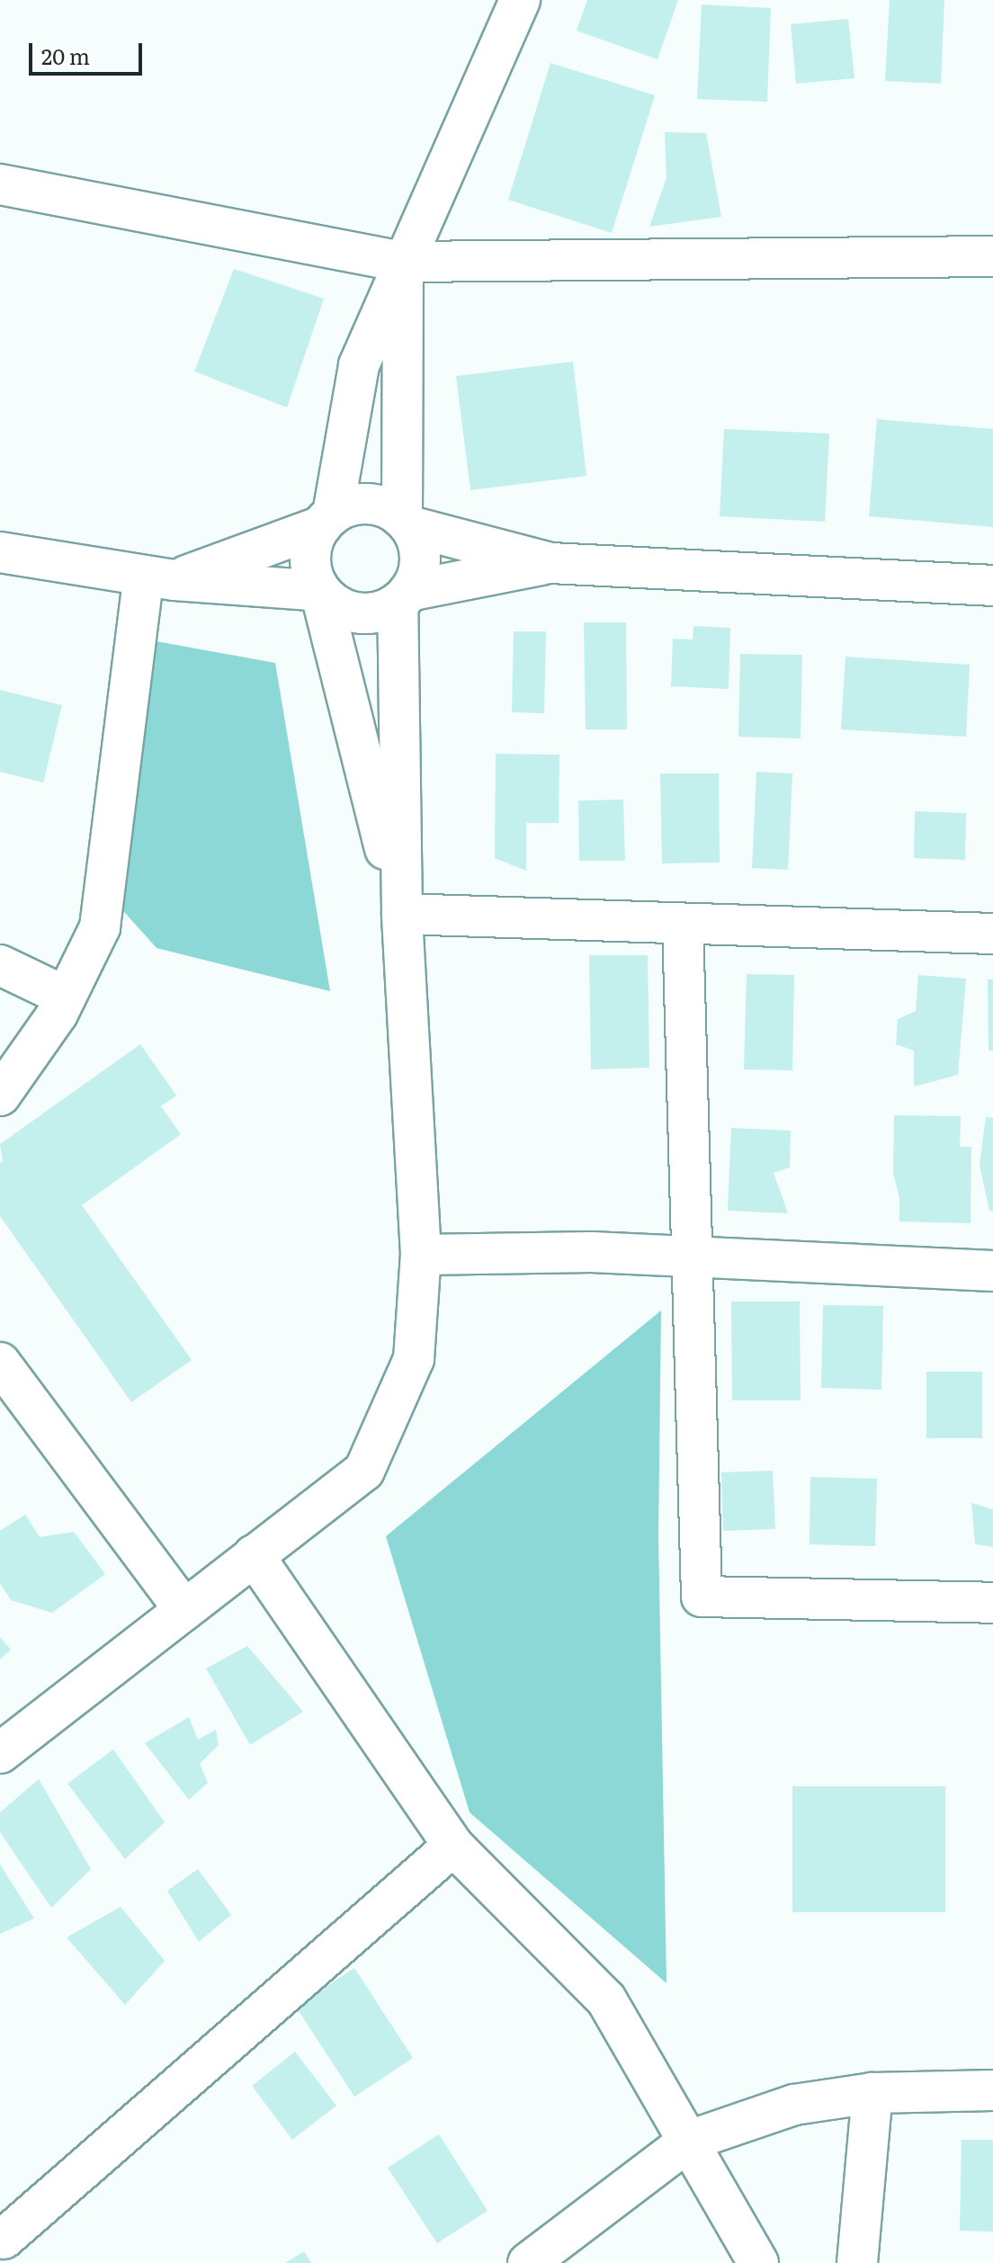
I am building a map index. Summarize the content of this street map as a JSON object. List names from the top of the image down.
{
  "scale_bar": "20 m"
}
